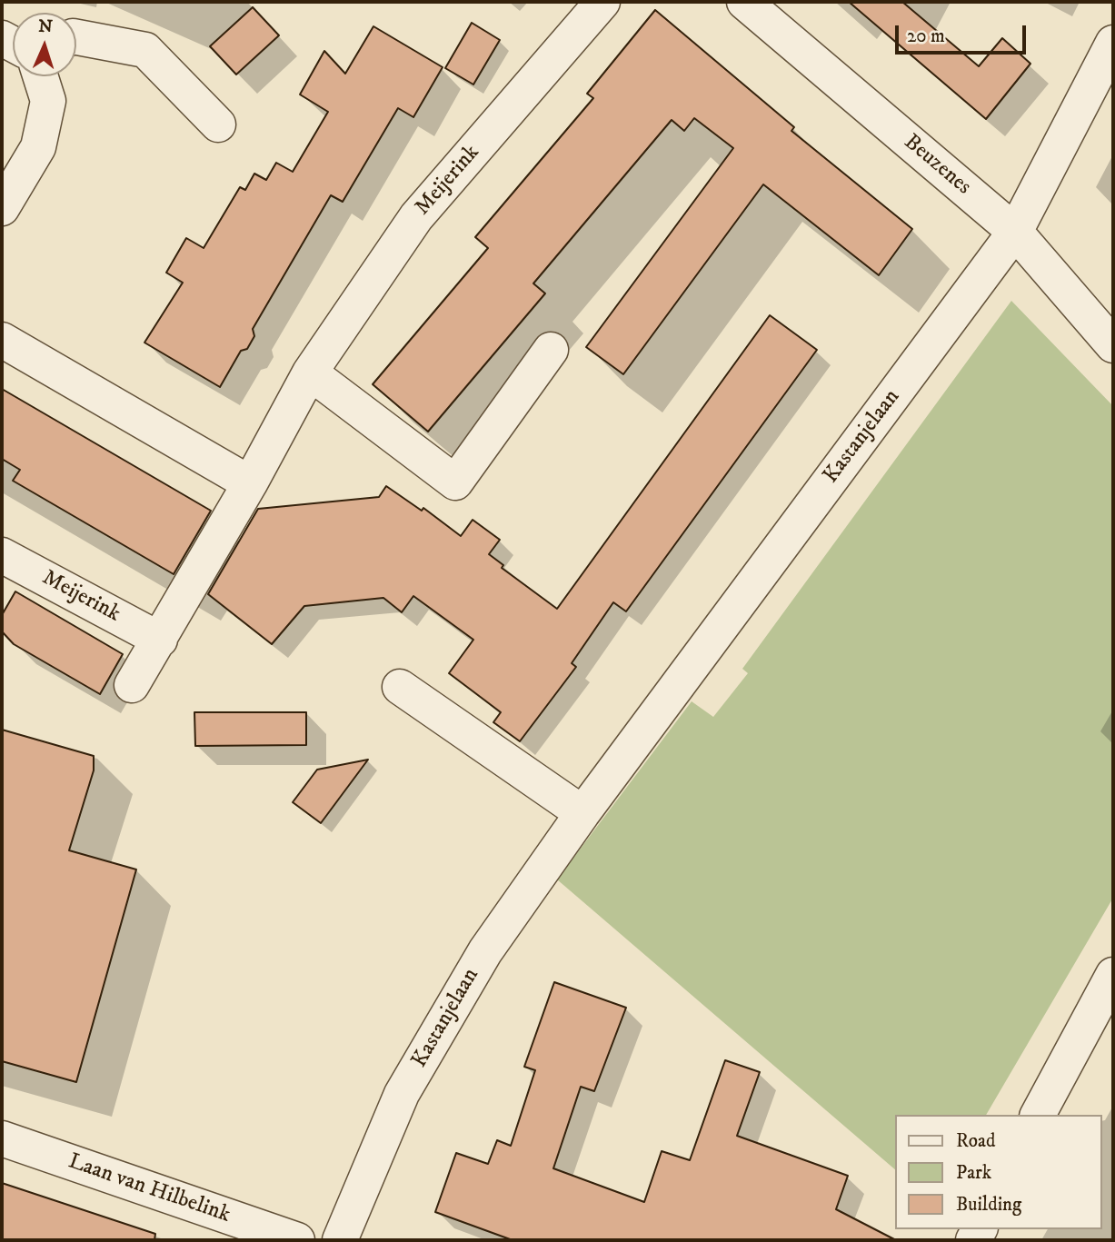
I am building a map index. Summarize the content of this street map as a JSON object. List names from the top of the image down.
{
  "streets": {
    "street": [
      "Beuzenes",
      "Meijerink",
      "Kastanjelaan",
      "Laan van Hilbelink"
    ]
  },
  "crossings": [
    ["Beuzenes", "Kastanjelaan"]
  ],
  "legend": ["Road", "Park", "Building"],
  "scale_bar": "20 m",
  "north": "top"
}
